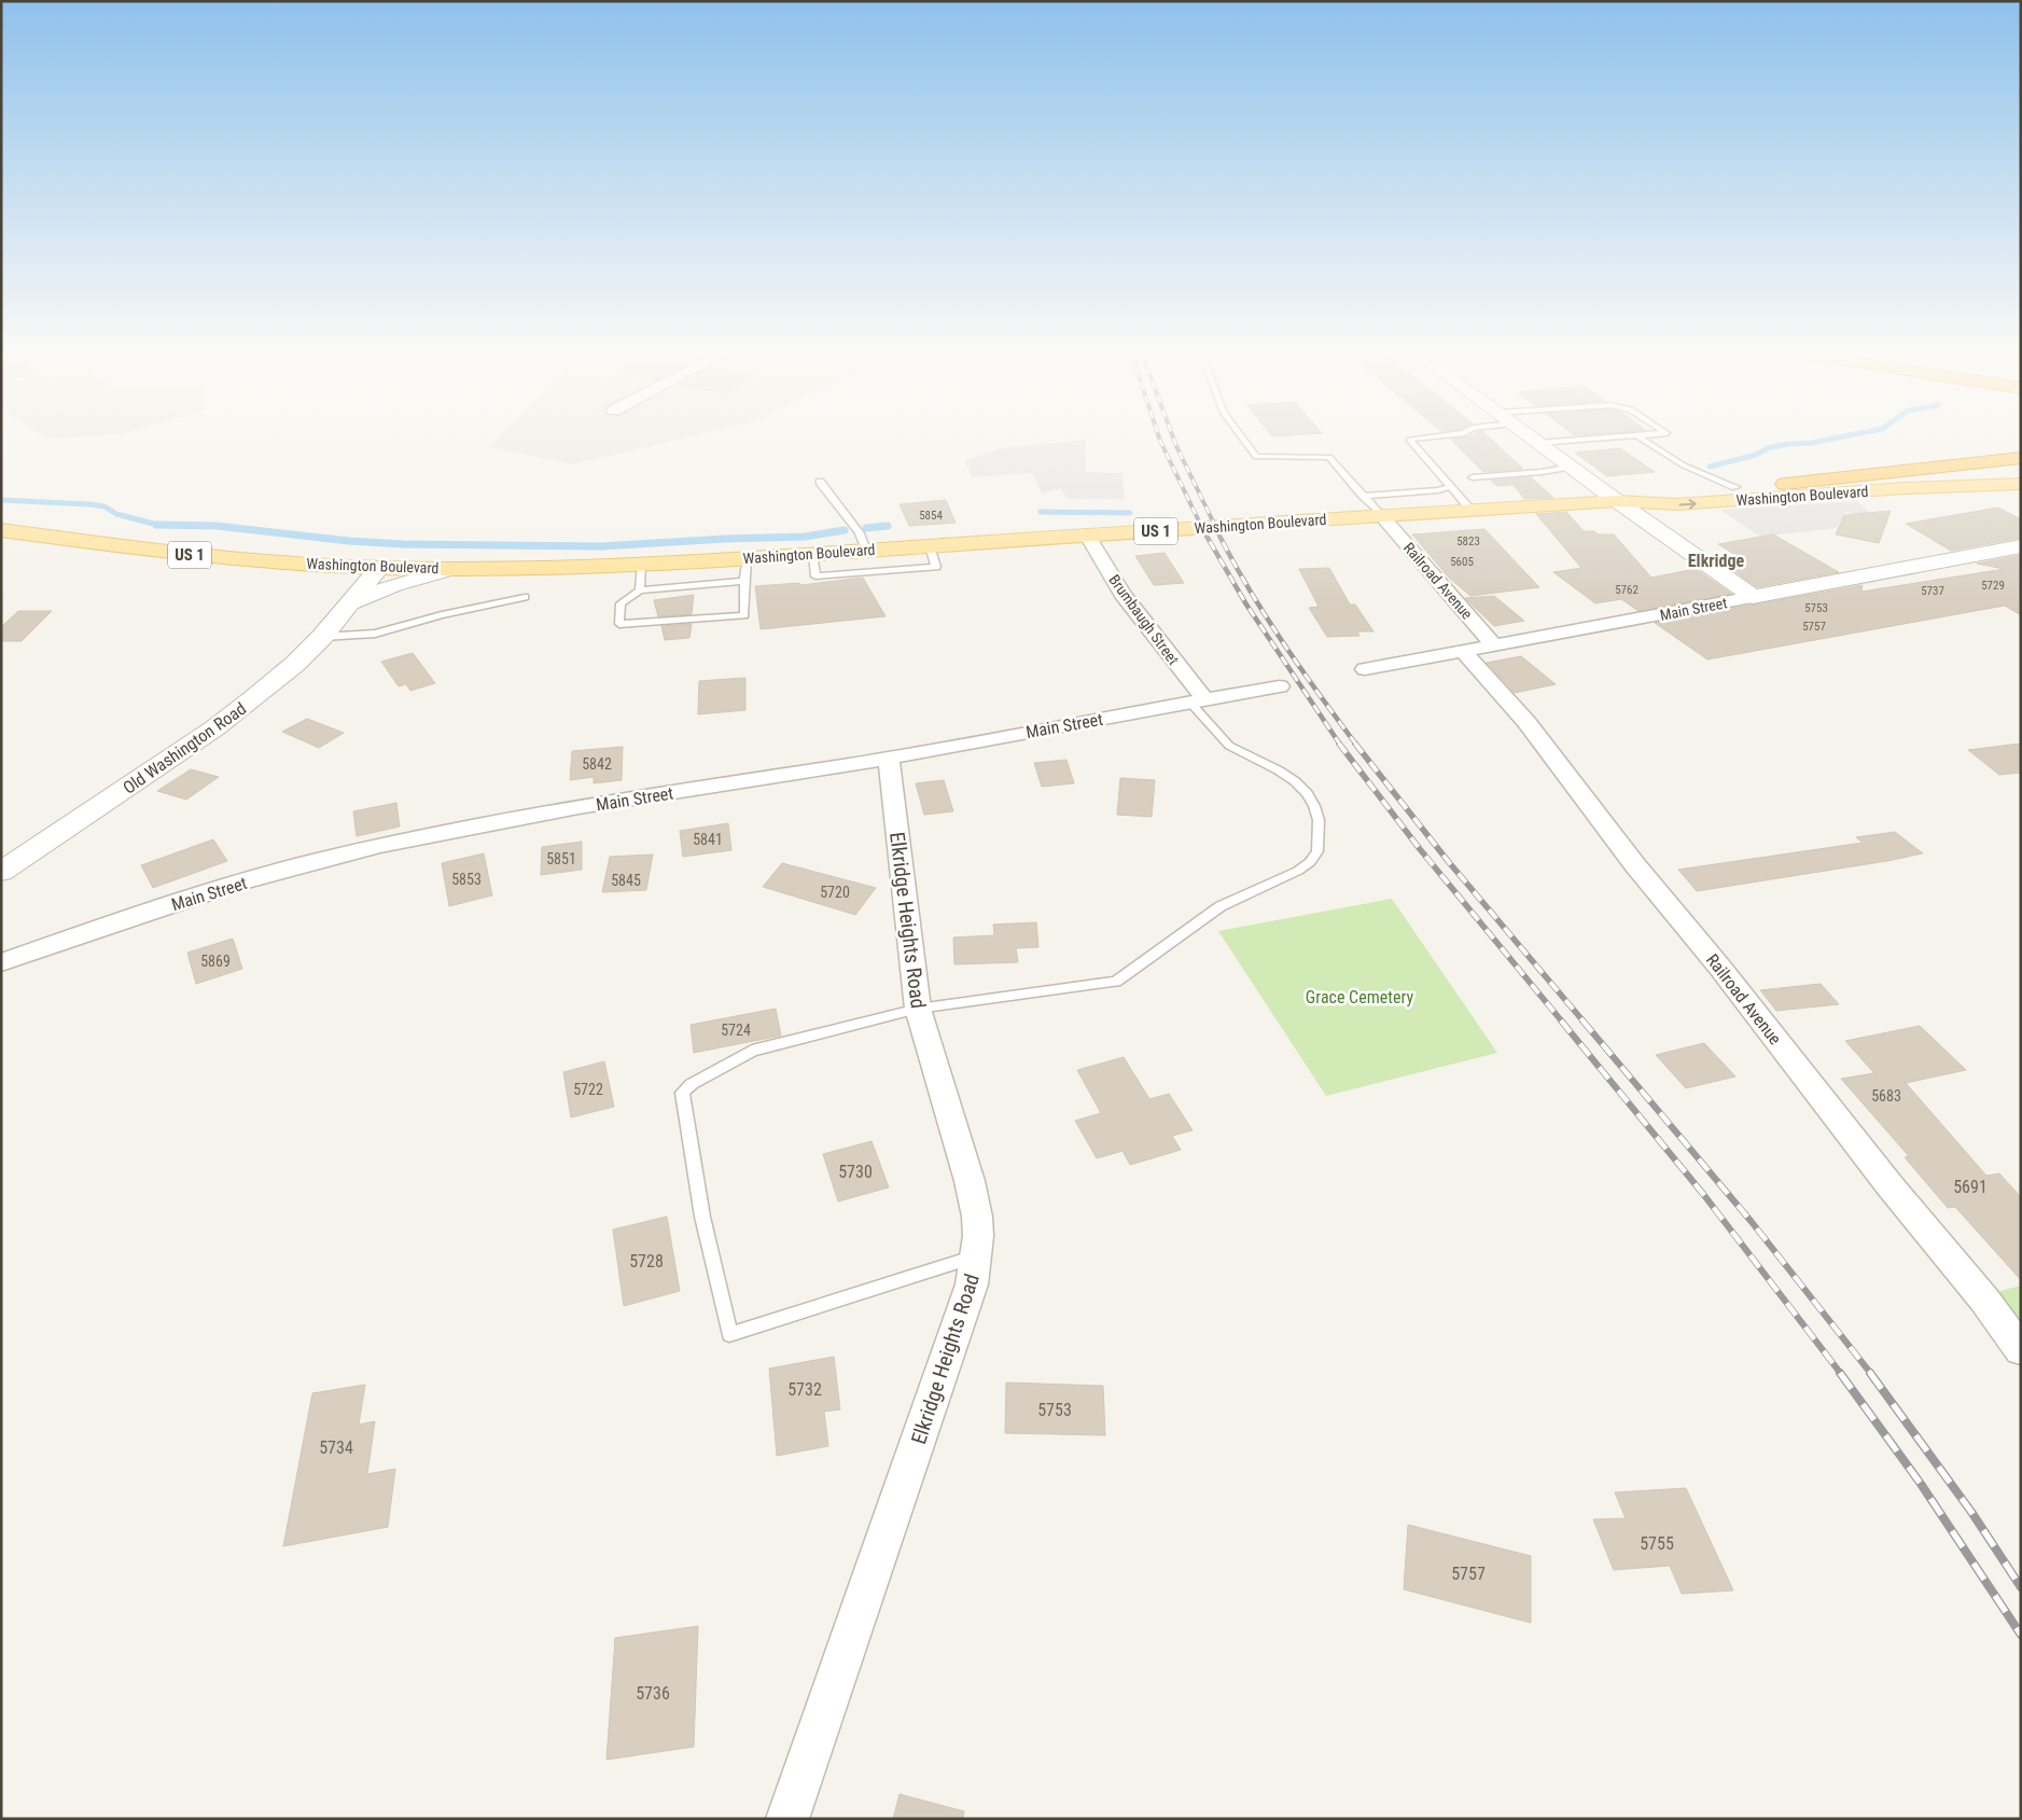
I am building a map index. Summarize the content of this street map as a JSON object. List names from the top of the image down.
{
  "streets": {
    "main road": ["Washington Boulevard", "US 1"],
    "street": [
      "Railroad Avenue",
      "Main Street",
      "Brumbaugh Street",
      "Old Washington Road",
      "Elkridge Heights Road"
    ]
  },
  "crossings": [
    ["Washington Boulevard", "Railroad Avenue"],
    ["Washington Boulevard", "Brumbaugh Street"],
    ["Washington Boulevard", "Old Washington Road"],
    ["Railroad Avenue", "Main Street"],
    ["Main Street", "Brumbaugh Street"],
    ["Main Street", "Elkridge Heights Road"]
  ],
  "districts": ["Elkridge"],
  "parks": ["Grace Cemetery"],
  "house_numbers": [
    "5854",
    "5823",
    "5605",
    "5729",
    "5762",
    "5737",
    "5753",
    "5757",
    "5842",
    "5841",
    "5851",
    "5853",
    "5845",
    "5720",
    "5869",
    "5724",
    "5722",
    "5683",
    "5730",
    "5691",
    "5728",
    "5732",
    "5753",
    "5734",
    "5755",
    "5757",
    "5736"
  ]
}
